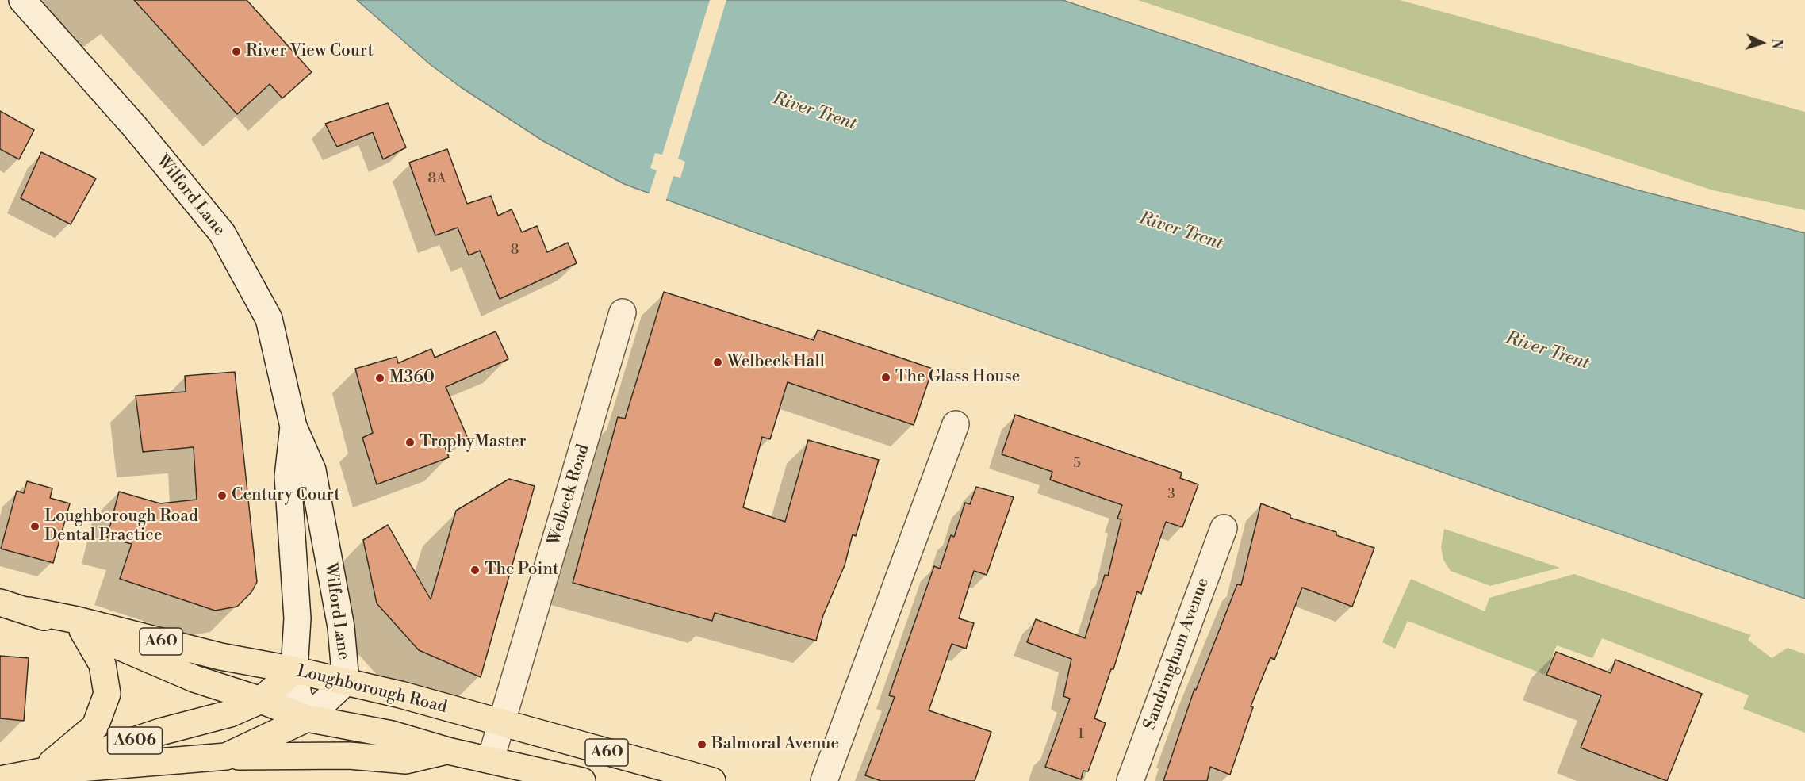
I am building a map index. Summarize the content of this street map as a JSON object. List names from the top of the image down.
{
  "streets": {
    "main road": [
      "Wilford Lane",
      "Welbeck Road",
      "A60",
      "Sandringham Avenue",
      "Loughborough Road",
      "A606"
    ]
  },
  "crossings": [
    ["Wilford Lane", "Loughborough Road"],
    ["Wilford Lane", "A606"],
    ["Welbeck Road", "Loughborough Road"],
    ["Loughborough Road", "A606"]
  ],
  "water": ["River Trent"],
  "places": [
    "River View Court",
    "Welbeck Hall",
    "The Glass House",
    "M360",
    "TrophyMaster",
    "Century Court",
    "Loughborough Road Dental Practice",
    "The Point",
    "Balmoral Avenue"
  ],
  "house_numbers": [
    "8A",
    "8",
    "5",
    "3",
    "1"
  ],
  "north": "right"
}
